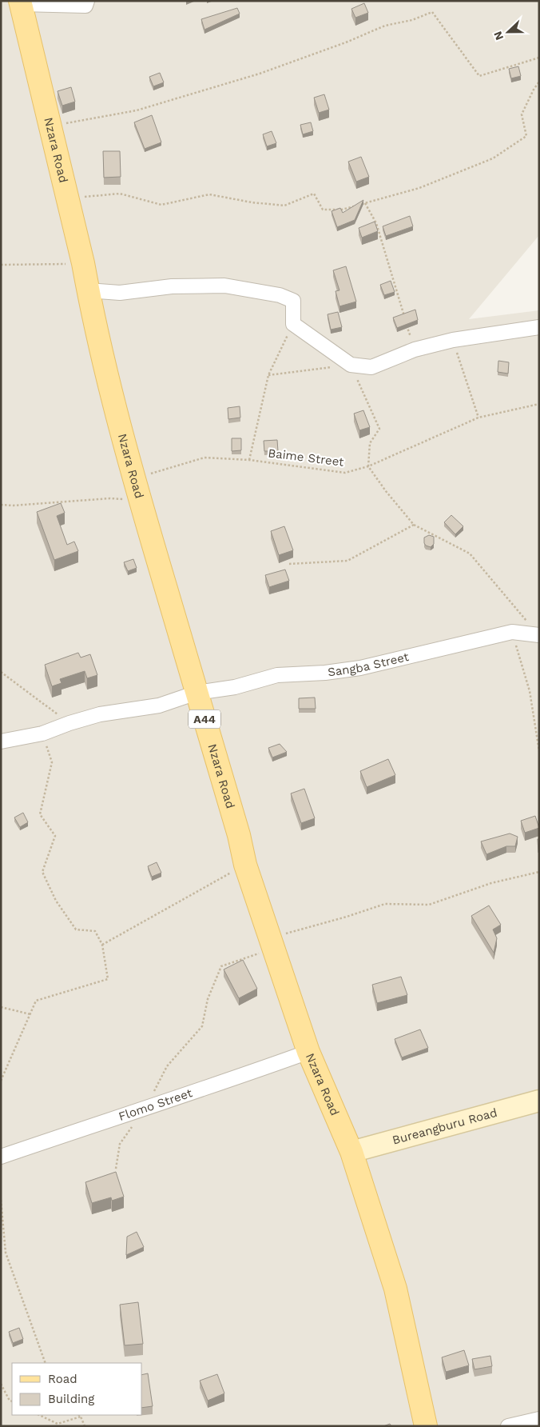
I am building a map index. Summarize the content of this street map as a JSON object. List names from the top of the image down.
{
  "streets": {
    "main road": ["Nzara Road", "A44"],
    "street": ["Sangba Street", "Flomo Street", "Bureangburu Road"],
    "path": ["Baime Street"]
  },
  "crossings": [
    ["Nzara Road", "Baime Street"],
    ["Nzara Road", "Sangba Street"],
    ["Nzara Road", "Flomo Street"],
    ["Nzara Road", "Bureangburu Road"]
  ],
  "legend": ["Road", "Building"],
  "north": "left"
}
